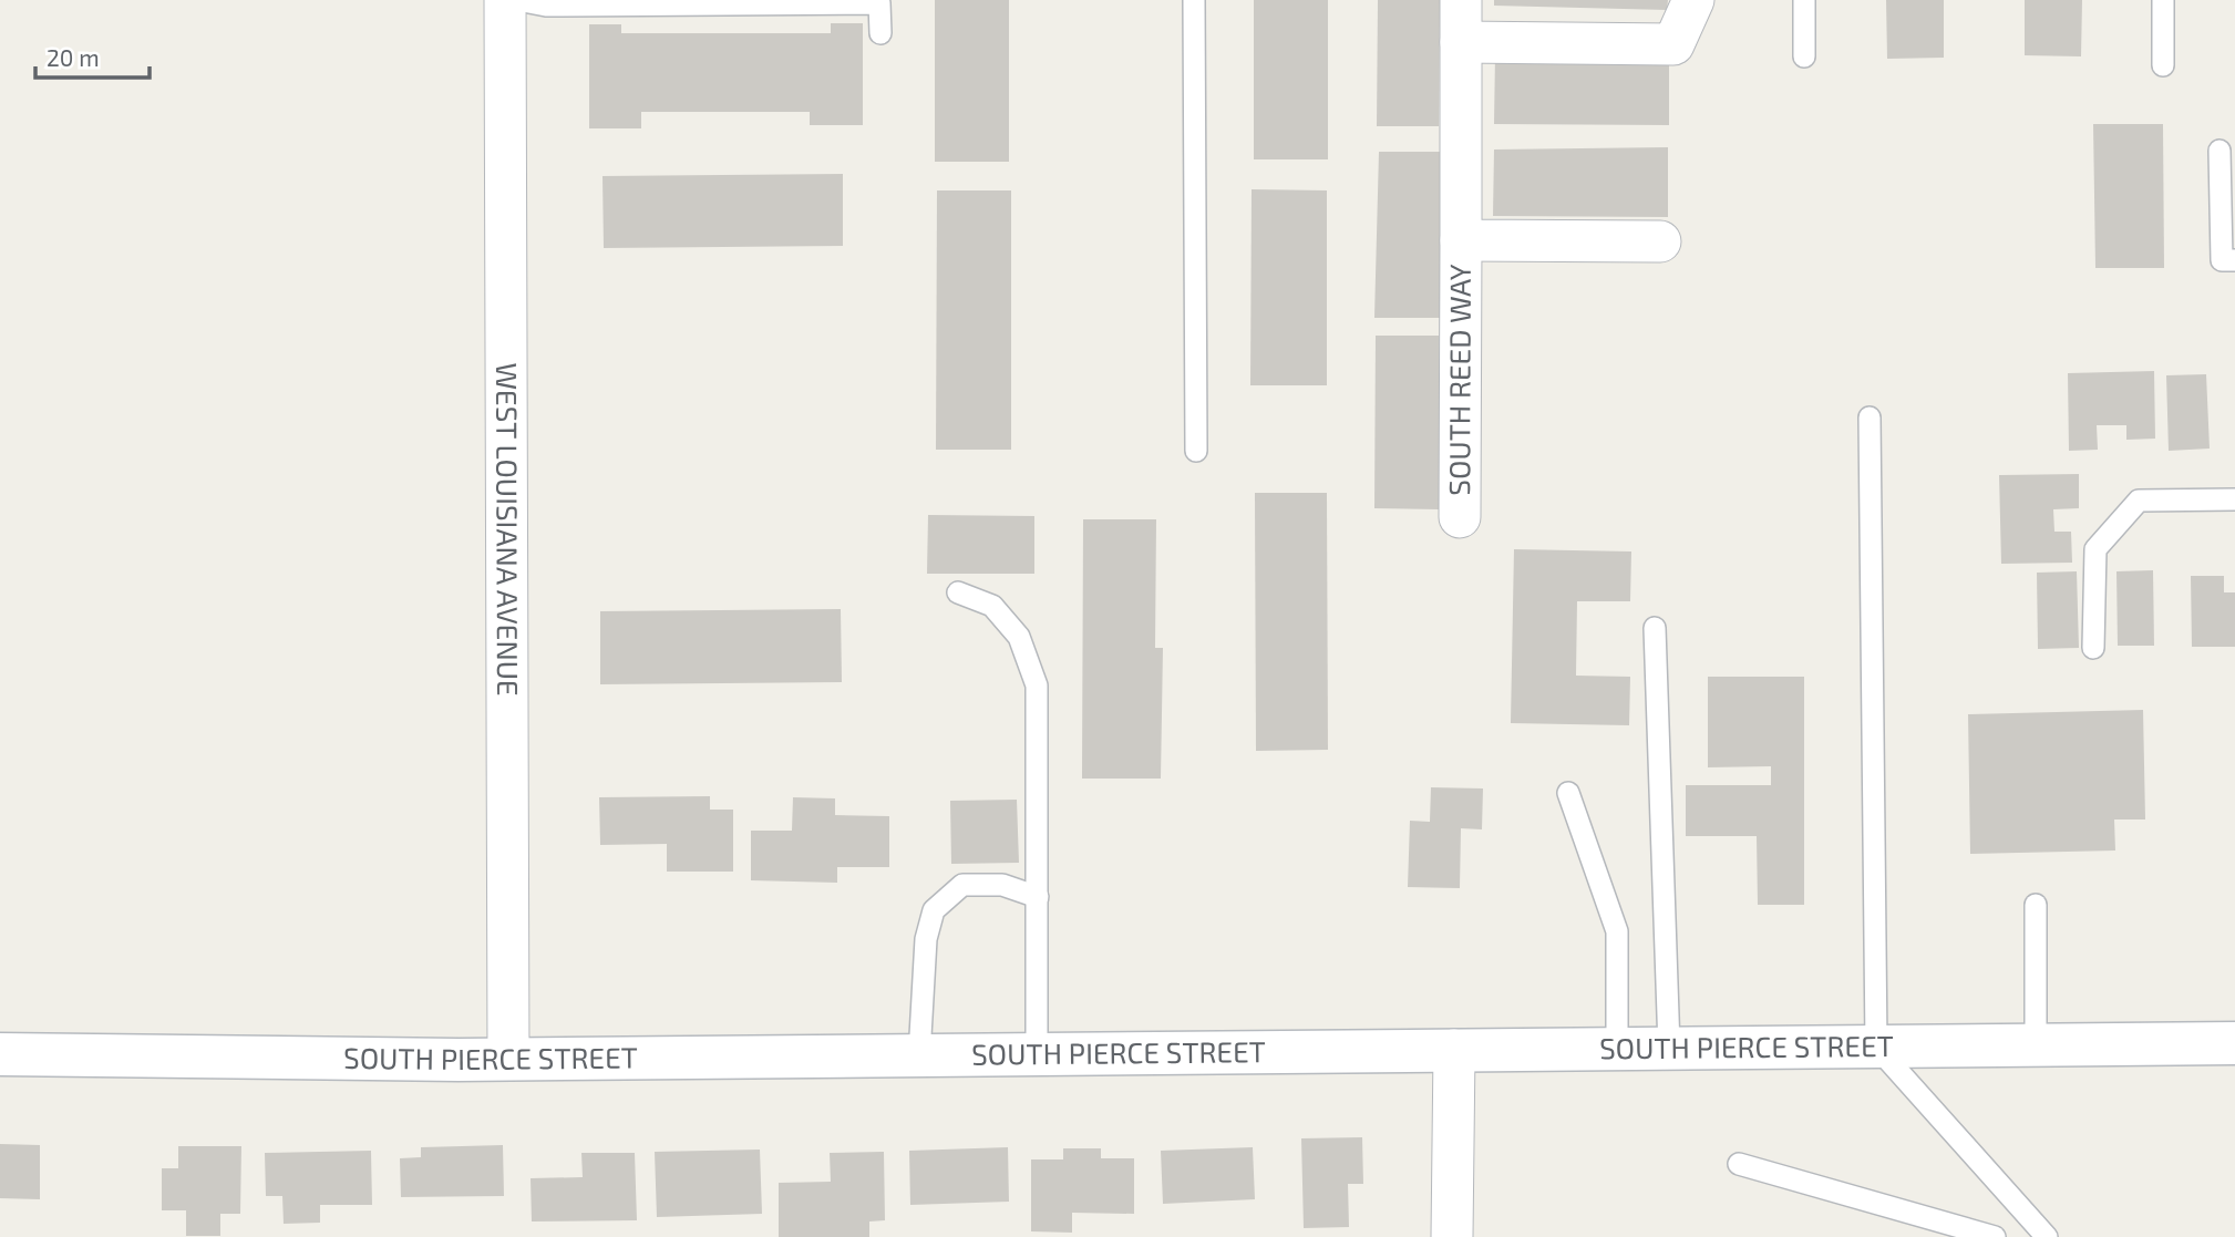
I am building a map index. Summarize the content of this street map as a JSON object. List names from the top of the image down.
{
  "streets": {
    "street": ["SOUTH REED WAY", "WEST LOUISIANA AVENUE", "SOUTH PIERCE STREET"]
  },
  "crossings": [
    ["WEST LOUISIANA AVENUE", "SOUTH PIERCE STREET"]
  ],
  "scale_bar": "20 m"
}
